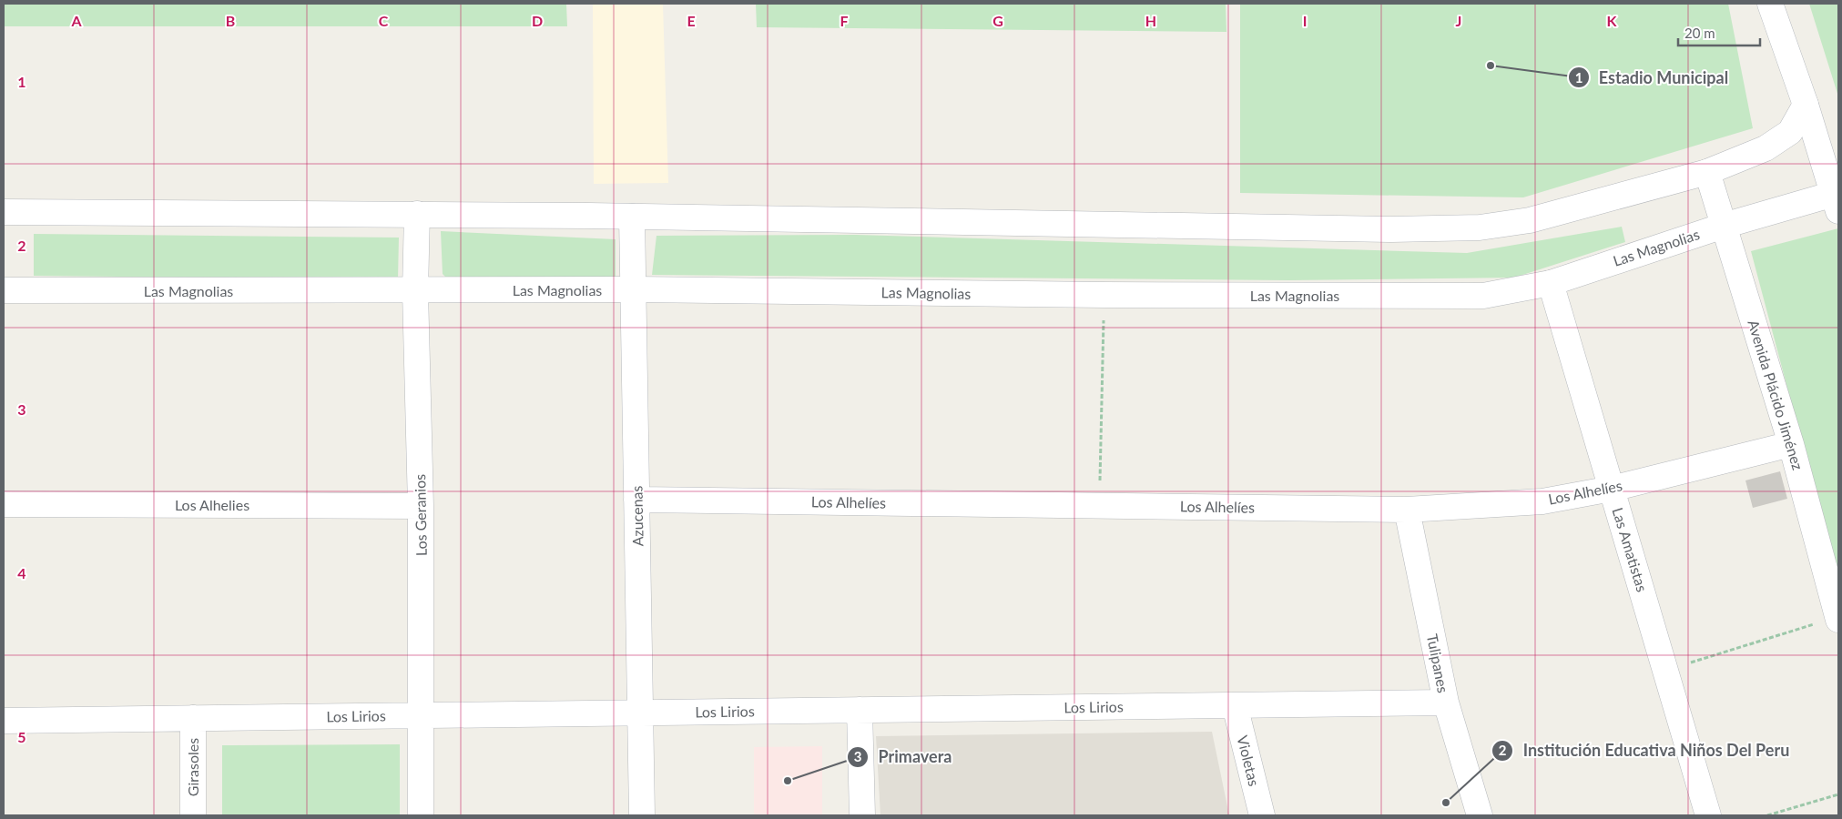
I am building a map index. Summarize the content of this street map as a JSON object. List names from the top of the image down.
{
  "streets": {
    "street": [
      "Las Magnolias",
      "Avenida Plácido Jiménez",
      "Los Alhelíes",
      "Los Alhelies",
      "Los Geranios",
      "Azucenas",
      "Las Amatistas",
      "Tulipanes",
      "Los Lirios",
      "Violetas",
      "Girasoles"
    ]
  },
  "crossings": [
    ["Las Magnolias", "Avenida Plácido Jiménez"],
    ["Las Magnolias", "Los Geranios"],
    ["Las Magnolias", "Azucenas"],
    ["Las Magnolias", "Las Amatistas"],
    ["Avenida Plácido Jiménez", "Los Alhelíes"],
    ["Los Alhelíes", "Azucenas"],
    ["Los Alhelíes", "Las Amatistas"],
    ["Los Alhelíes", "Tulipanes"],
    ["Los Alhelies", "Los Geranios"],
    ["Los Geranios", "Los Lirios"],
    ["Azucenas", "Los Lirios"],
    ["Tulipanes", "Los Lirios"],
    ["Los Lirios", "Violetas"],
    ["Los Lirios", "Girasoles"]
  ],
  "places": ["Estadio Municipal", "Primavera", "Institución Educativa Niños Del Peru"],
  "scale_bar": "20 m",
  "grid": {
    "columns": [
      "A",
      "B",
      "C",
      "D",
      "E",
      "F",
      "G",
      "H",
      "I",
      "J",
      "K"
    ],
    "rows": [
      "1",
      "2",
      "3",
      "4",
      "5"
    ]
  }
}
